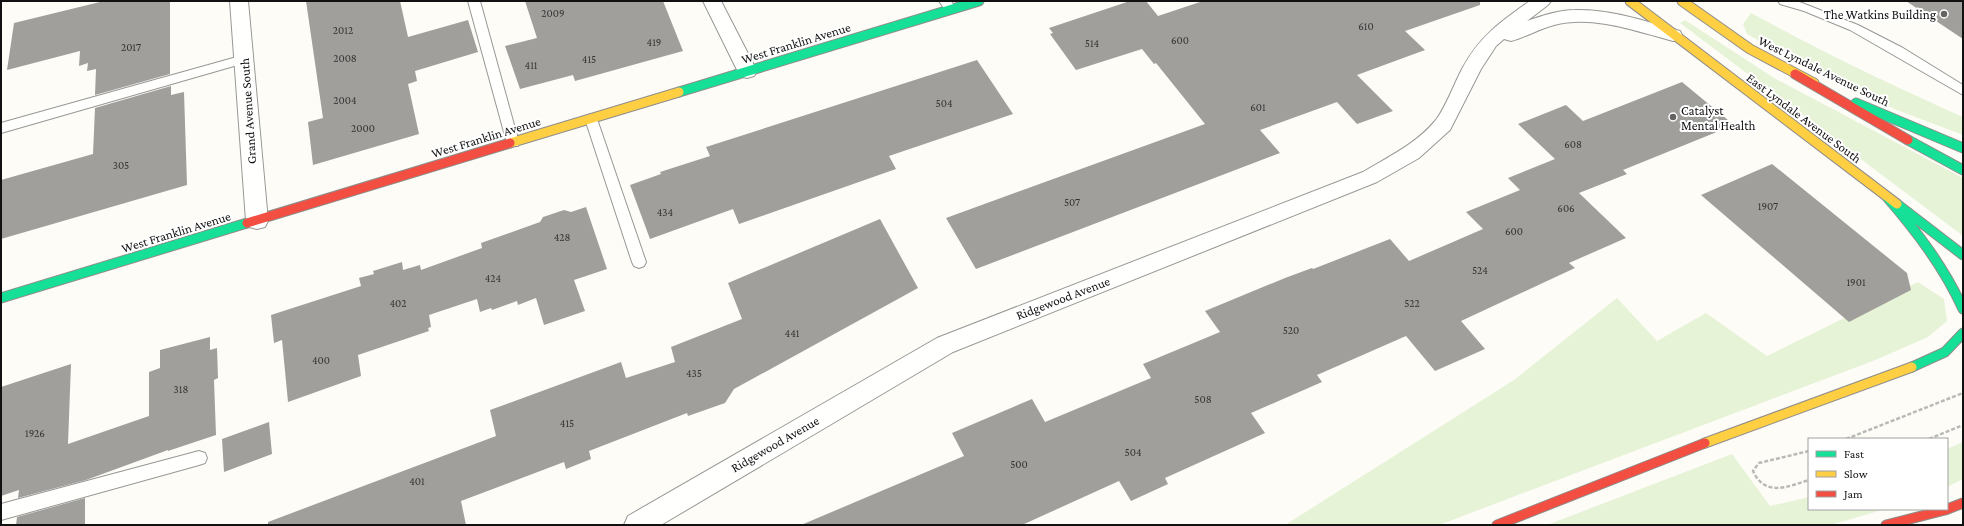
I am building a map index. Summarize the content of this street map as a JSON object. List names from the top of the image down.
{
  "streets": {
    "main road": ["West Franklin Avenue", "West Lyndale Avenue South", "East Lyndale Avenue South"],
    "street": ["Grand Avenue South", "Ridgewood Avenue"]
  },
  "crossings": [
    ["West Franklin Avenue", "Grand Avenue South"],
    ["East Lyndale Avenue South", "Ridgewood Avenue"]
  ],
  "places": ["The Watkins Building", "Catalyst Mental Health"],
  "house_numbers": [
    "2009",
    "610",
    "2012",
    "600",
    "419",
    "514",
    "2017",
    "2008",
    "415",
    "411",
    "2004",
    "504",
    "601",
    "2000",
    "608",
    "305",
    "507",
    "1907",
    "606",
    "434",
    "600",
    "428",
    "524",
    "424",
    "1901",
    "402",
    "522",
    "520",
    "441",
    "400",
    "435",
    "318",
    "508",
    "415",
    "1926",
    "504",
    "500",
    "401"
  ],
  "legend": ["Fast", "Slow", "Jam"]
}
